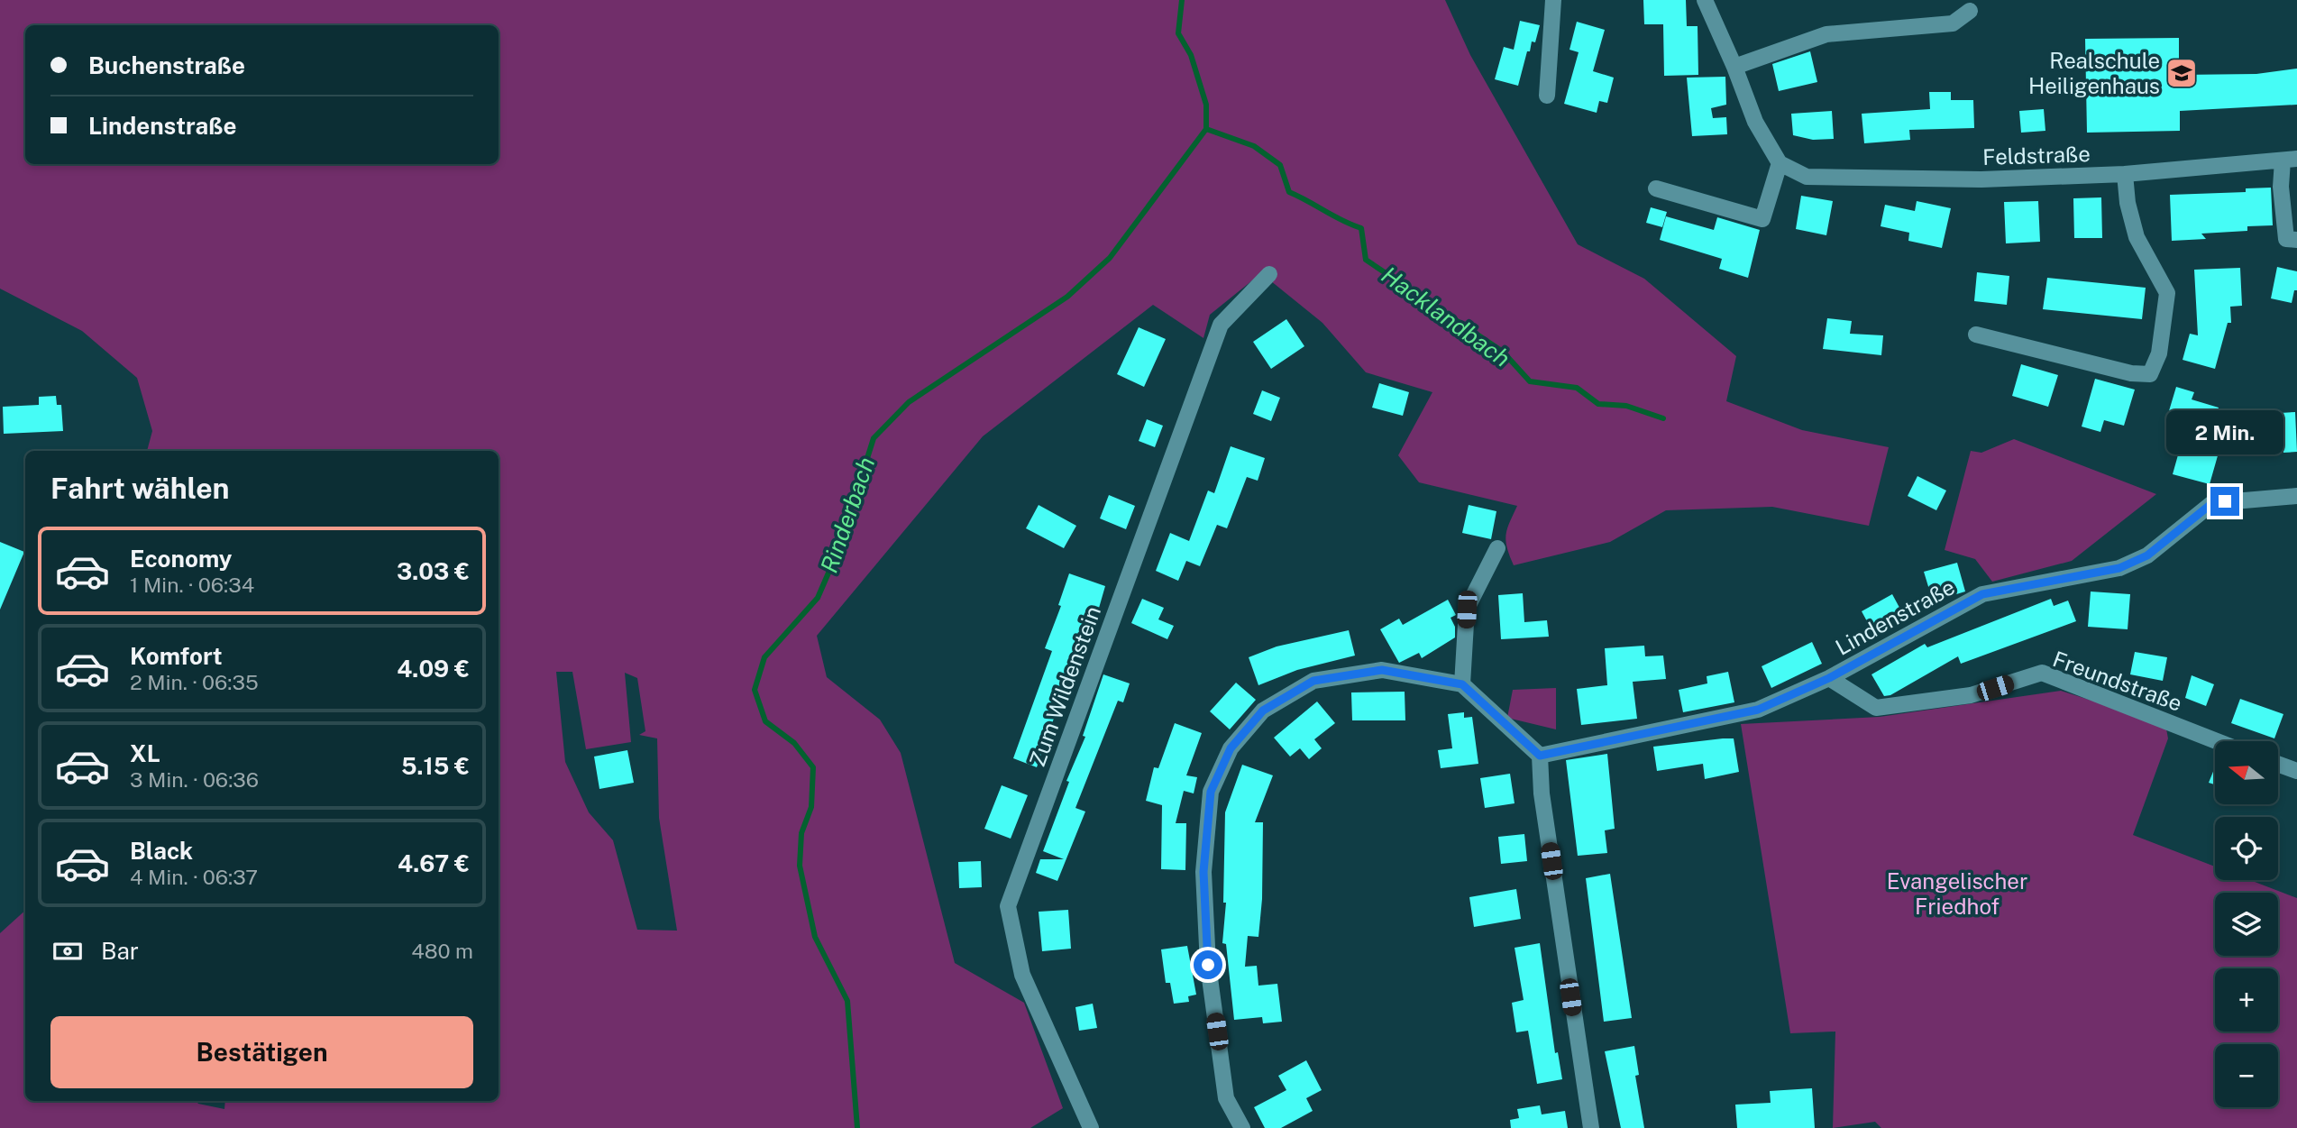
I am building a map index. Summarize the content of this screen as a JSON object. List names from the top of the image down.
{
  "streets": {
    "street": [
      "Feldstraße",
      "Lindenstraße",
      "Freundstraße",
      "Zum Wildenstein"
    ]
  },
  "crossings": [
    ["Lindenstraße", "Freundstraße"]
  ],
  "water": ["Hacklandbach", "Rinderbach"],
  "parks": ["Evangelischer Friedhof"],
  "places": {
    "school or university": ["Realschule Heiligenhaus"]
  },
  "north": "left",
  "page": {
    "banner": ["Buchenstraße", "Lindenstraße"],
    "bubble": "2 Min.",
    "heading": "Fahrt wählen",
    "list": [
      {
        "name": "Economy",
        "note": "1 Min. · 06:34",
        "value": "3.03 €"
      },
      {
        "name": "Komfort",
        "note": "2 Min. · 06:35",
        "value": "4.09 €"
      },
      {
        "name": "XL",
        "note": "3 Min. · 06:36",
        "value": "5.15 €"
      },
      {
        "name": "Black",
        "note": "4 Min. · 06:37",
        "value": "4.67 €"
      }
    ],
    "map_buttons": ["+", "−"],
    "pay": ["Bar", "480 m"],
    "buttons": "Bestätigen"
  }
}
